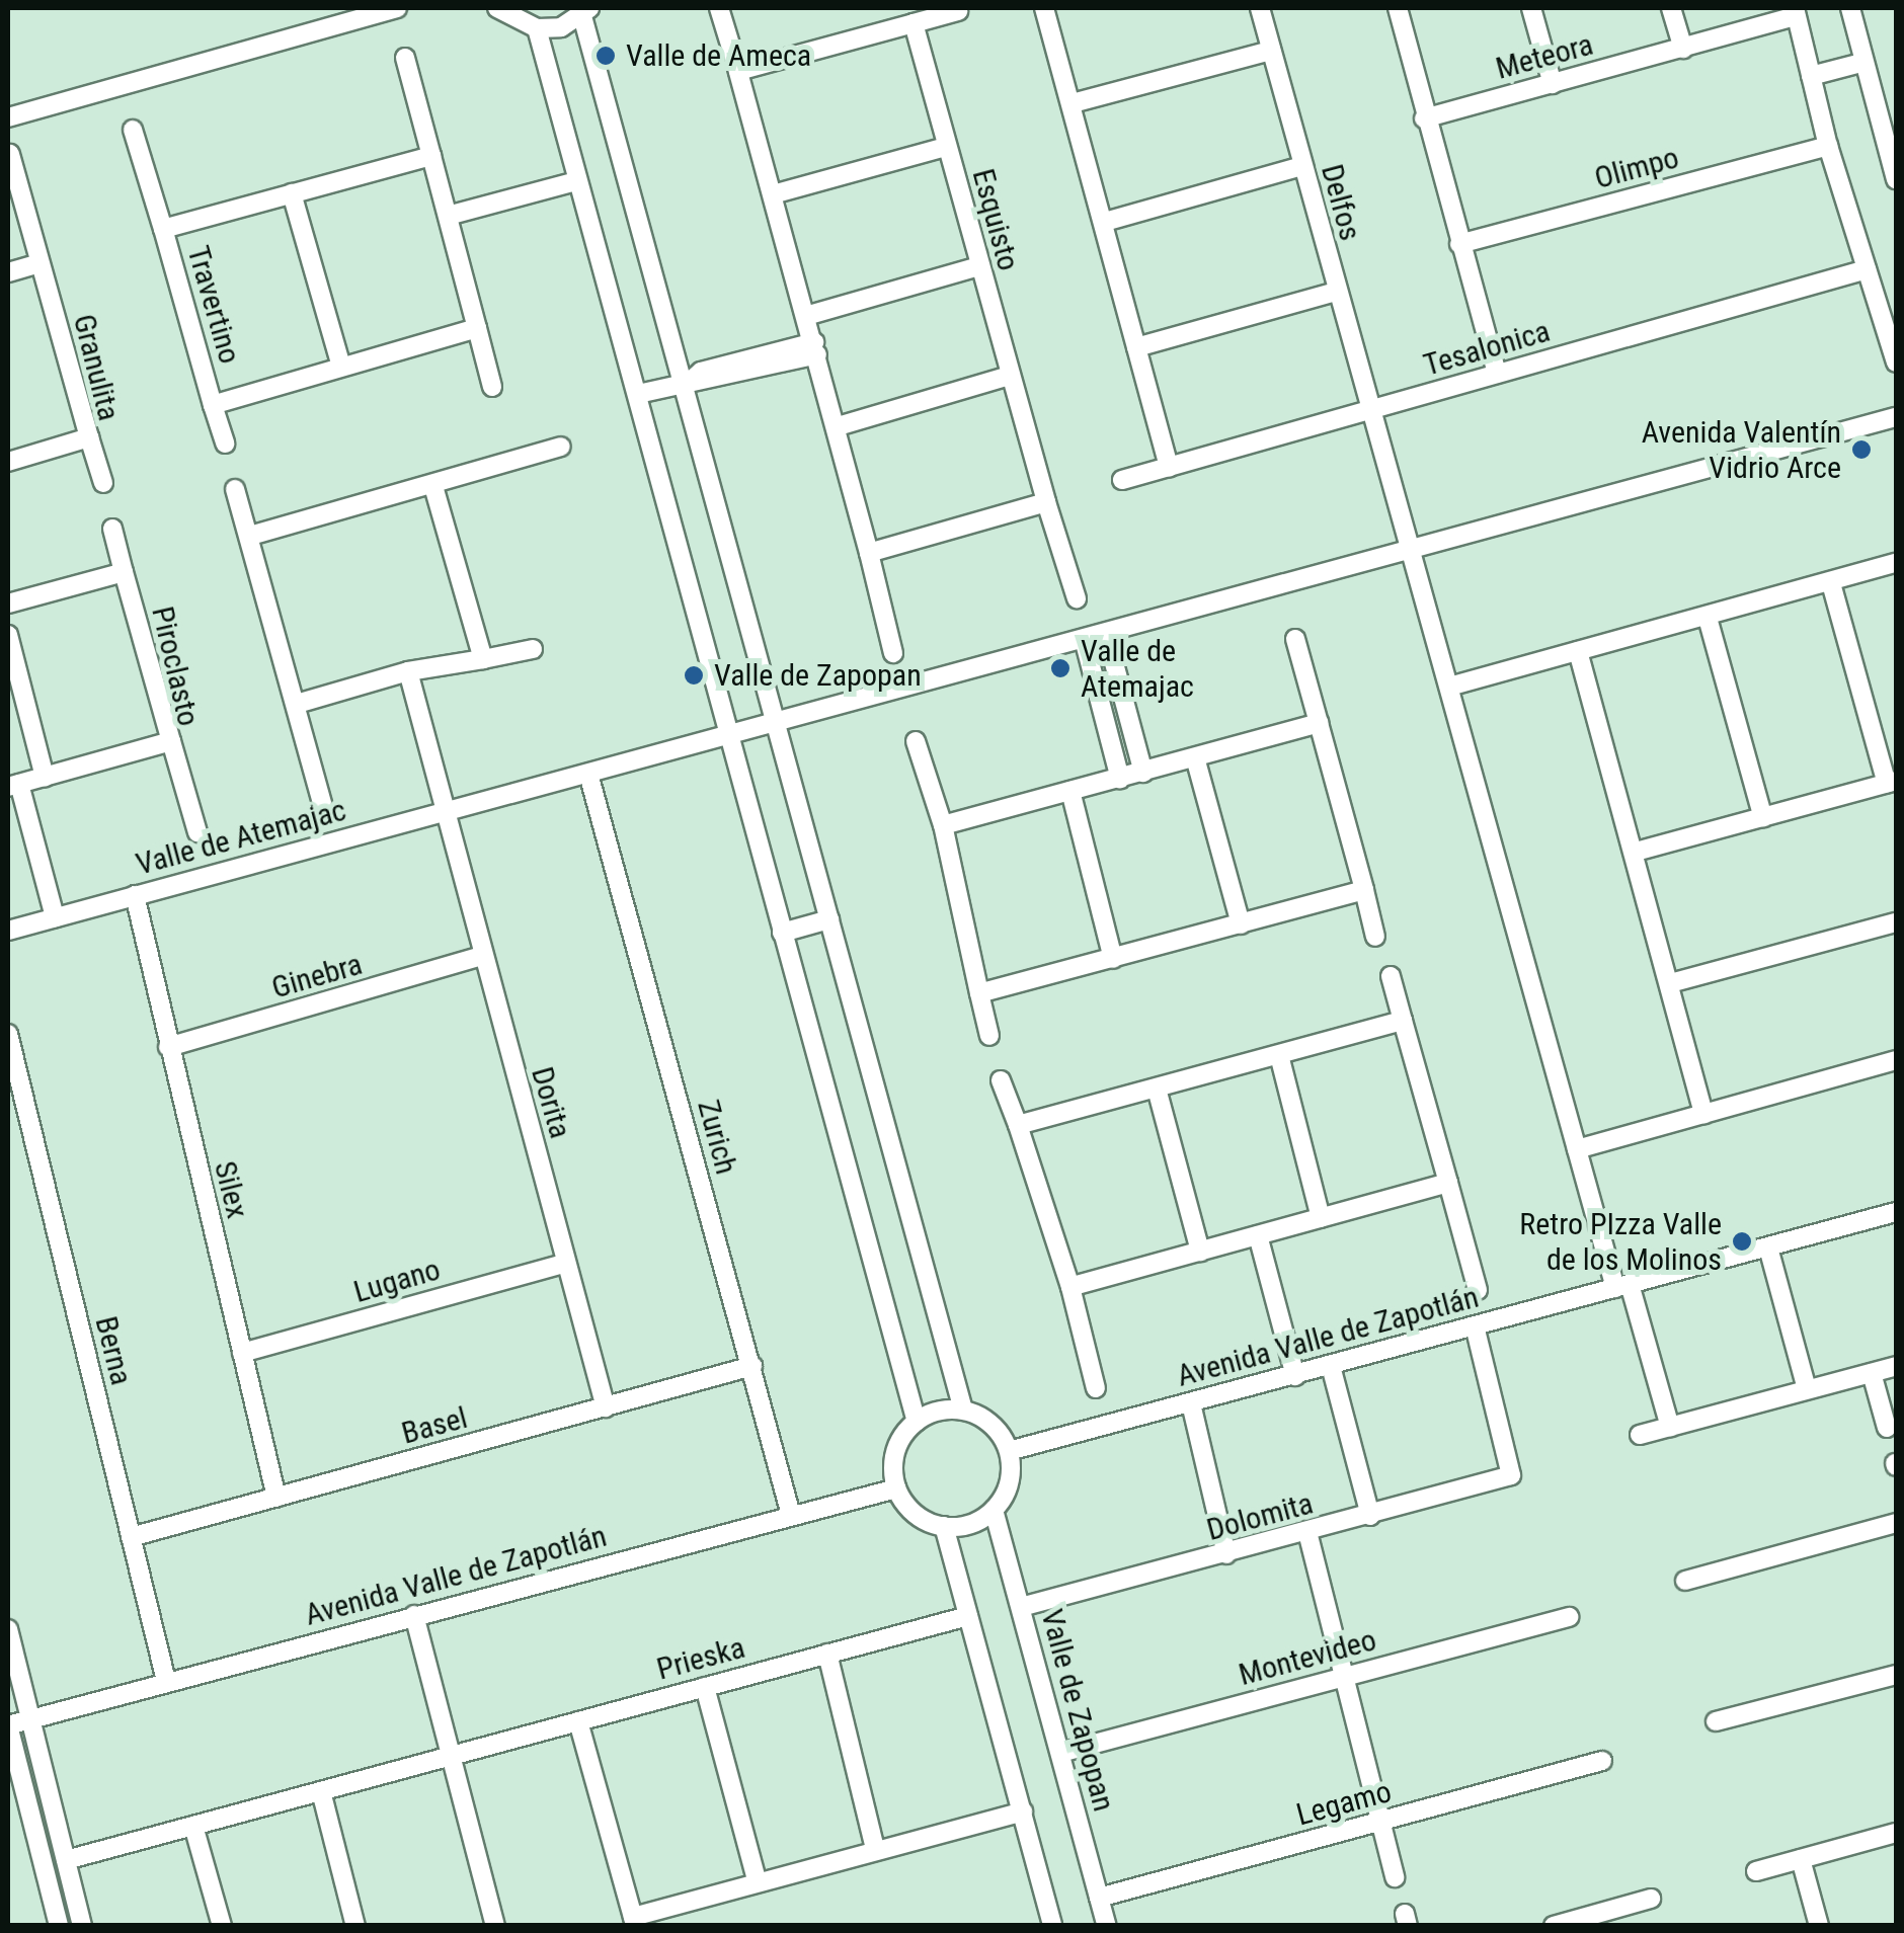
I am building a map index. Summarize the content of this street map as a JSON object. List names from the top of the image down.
{
  "streets": {
    "street": [
      "Meteora",
      "Olimpo",
      "Delfos",
      "Esquisto",
      "Travertino",
      "Tesalonica",
      "Granulita",
      "Piroclasto",
      "Valle de Atemajac",
      "Ginebra",
      "Dorita",
      "Zurich",
      "Silex",
      "Lugano",
      "Avenida Valle de Zapotlán",
      "Berna",
      "Basel",
      "Dolomita",
      "Montevideo",
      "Prieska",
      "Valle de Zapopan",
      "Legamo"
    ]
  },
  "crossings": [
    ["Delfos", "Tesalonica"],
    ["Delfos", "Valle de Atemajac"],
    ["Delfos", "Avenida Valle de Zapotlán"],
    ["Piroclasto", "Valle de Atemajac"],
    ["Valle de Atemajac", "Dorita"],
    ["Valle de Atemajac", "Zurich"],
    ["Valle de Atemajac", "Silex"],
    ["Ginebra", "Dorita"],
    ["Ginebra", "Silex"],
    ["Dorita", "Lugano"],
    ["Dorita", "Basel"],
    ["Zurich", "Avenida Valle de Zapotlán"],
    ["Zurich", "Basel"],
    ["Silex", "Lugano"],
    ["Silex", "Basel"],
    ["Avenida Valle de Zapotlán", "Berna"],
    ["Avenida Valle de Zapotlán", "Dolomita"],
    ["Avenida Valle de Zapotlán", "Valle de Zapopan"],
    ["Berna", "Basel"],
    ["Dolomita", "Valle de Zapopan"],
    ["Montevideo", "Valle de Zapopan"],
    ["Valle de Zapopan", "Legamo"]
  ],
  "places": [
    "Valle de Ameca",
    "Avenida Valentín Vidrio Arce",
    "Valle de Atemajac",
    "Valle de Zapopan",
    "Retro PIzza Valle de los Molinos"
  ]
}
